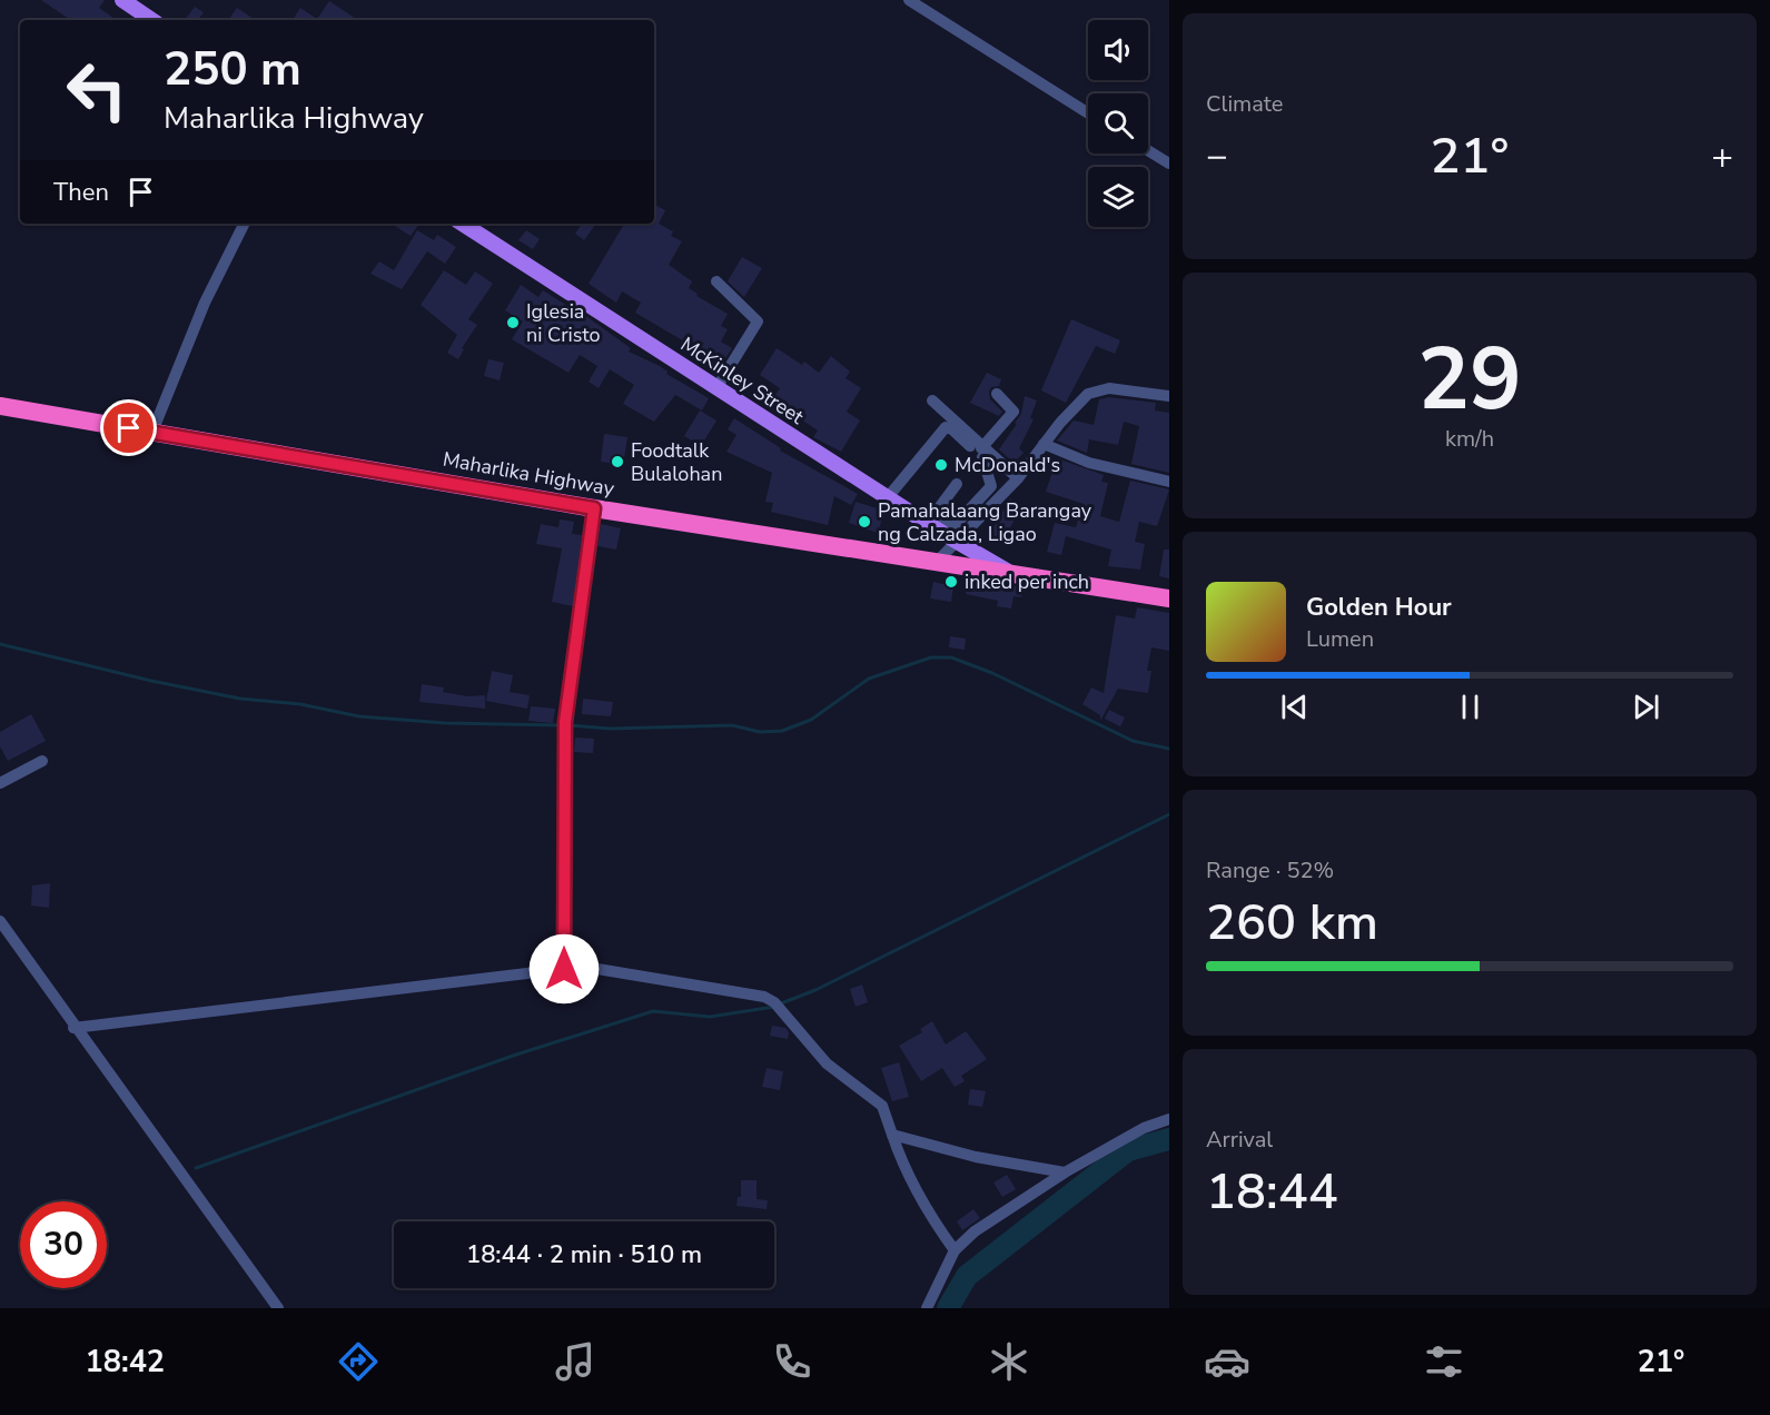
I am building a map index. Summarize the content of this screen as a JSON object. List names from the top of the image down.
{
  "streets": {
    "highway": ["Maharlika Highway"],
    "main road": ["McKinley Street"]
  },
  "crossings": [
    ["McKinley Street", "Maharlika Highway"]
  ],
  "places": [
    "Iglesia ni Cristo",
    "Foodtalk Bulalohan",
    "McDonald's",
    "Pamahalaang Barangay ng Calzada, Ligao",
    "inked per inch"
  ],
  "page": {
    "tile": [
      "Climate",
      ["29", "km/h"],
      ["Range · 52%", "260 km"],
      ["Arrival", "18:44"]
    ],
    "turn": ["250 m", "Maharlika Highway"],
    "heat": ["−", "21°", "+"],
    "then": "Then",
    "song": ["Golden Hour", "Lumen"],
    "limit": "30",
    "trip": "18:44 · 2 min · 510 m",
    "tabs": ["18:42", "21°"]
  }
}
